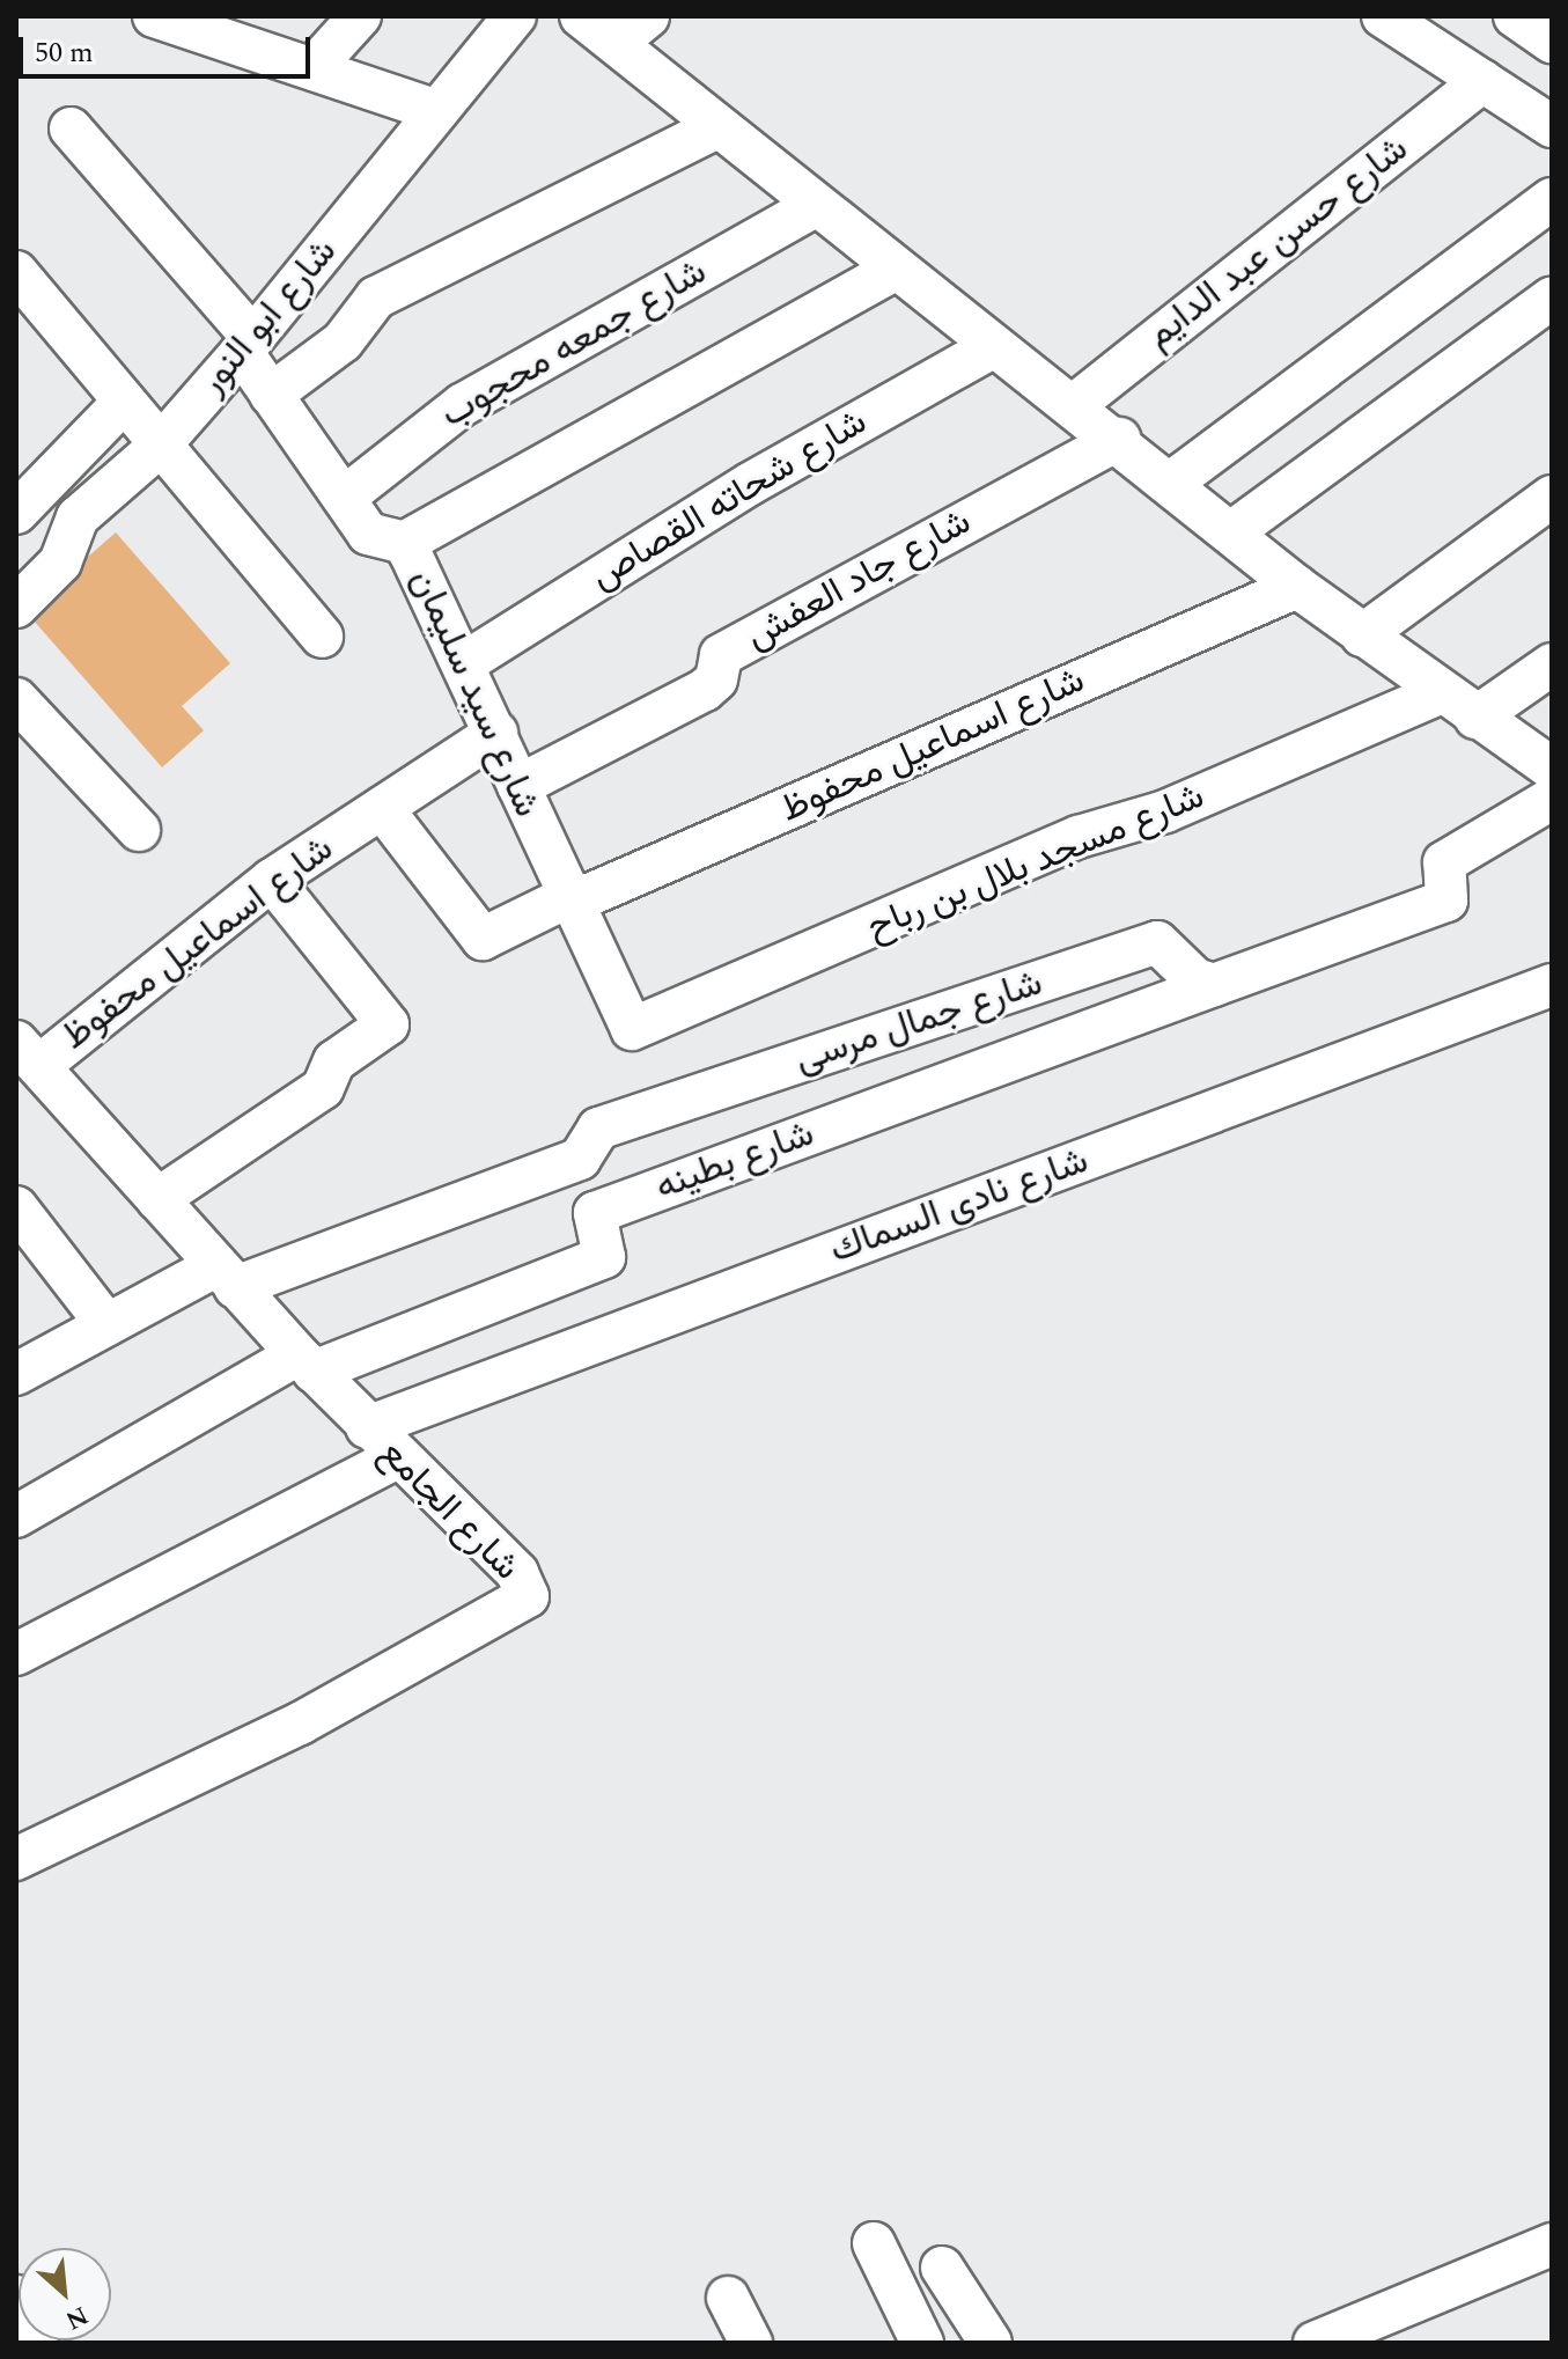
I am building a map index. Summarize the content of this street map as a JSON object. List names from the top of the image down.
{
  "streets": {
    "street": [
      "شارع حسن عبد الدايم",
      "شارع ابو النور",
      "شارع جمعه محجوب",
      "شارع شحاته القصاص",
      "شارع جاد العفش",
      "شارع سيد سليمان",
      "شارع اسماعيل محفوظ",
      "شارع مسجد بلال بن رباح",
      "شارع جمال مرسى",
      "شارع بطينه",
      "شارع نادى السماك",
      "شارع الجامع"
    ]
  },
  "crossings": [
    ["شارع ابو النور", "شارع سيد سليمان"],
    ["شارع جمعه محجوب", "شارع سيد سليمان"],
    ["شارع شحاته القصاص", "شارع سيد سليمان"],
    ["شارع جاد العفش", "شارع سيد سليمان"],
    ["شارع سيد سليمان", "شارع اسماعيل محفوظ"],
    ["شارع سيد سليمان", "شارع مسجد بلال بن رباح"],
    ["شارع اسماعيل محفوظ", "شارع الجامع"],
    ["شارع جمال مرسى", "شارع بطينه"],
    ["شارع جمال مرسى", "شارع الجامع"],
    ["شارع بطينه", "شارع الجامع"],
    ["شارع نادى السماك", "شارع الجامع"]
  ],
  "scale_bar": "50 m",
  "north": "bottom right"
}
